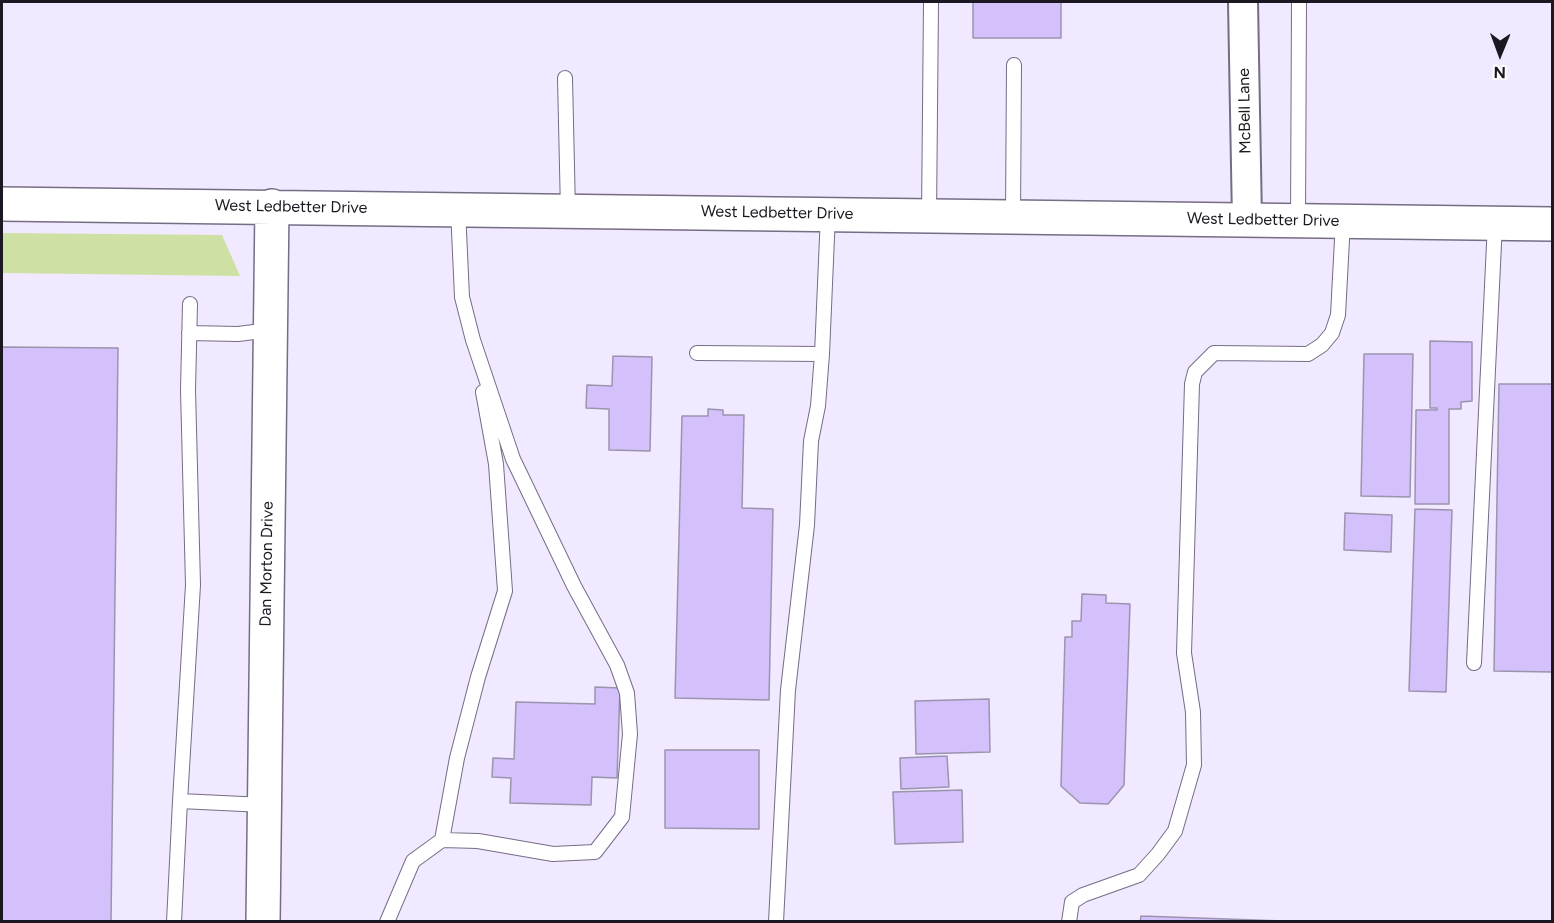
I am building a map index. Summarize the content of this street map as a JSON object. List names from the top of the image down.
{
  "streets": {
    "street": ["McBell Lane", "West Ledbetter Drive", "Dan Morton Drive"]
  },
  "crossings": [
    ["McBell Lane", "West Ledbetter Drive"],
    ["West Ledbetter Drive", "Dan Morton Drive"]
  ],
  "north": "bottom"
}
